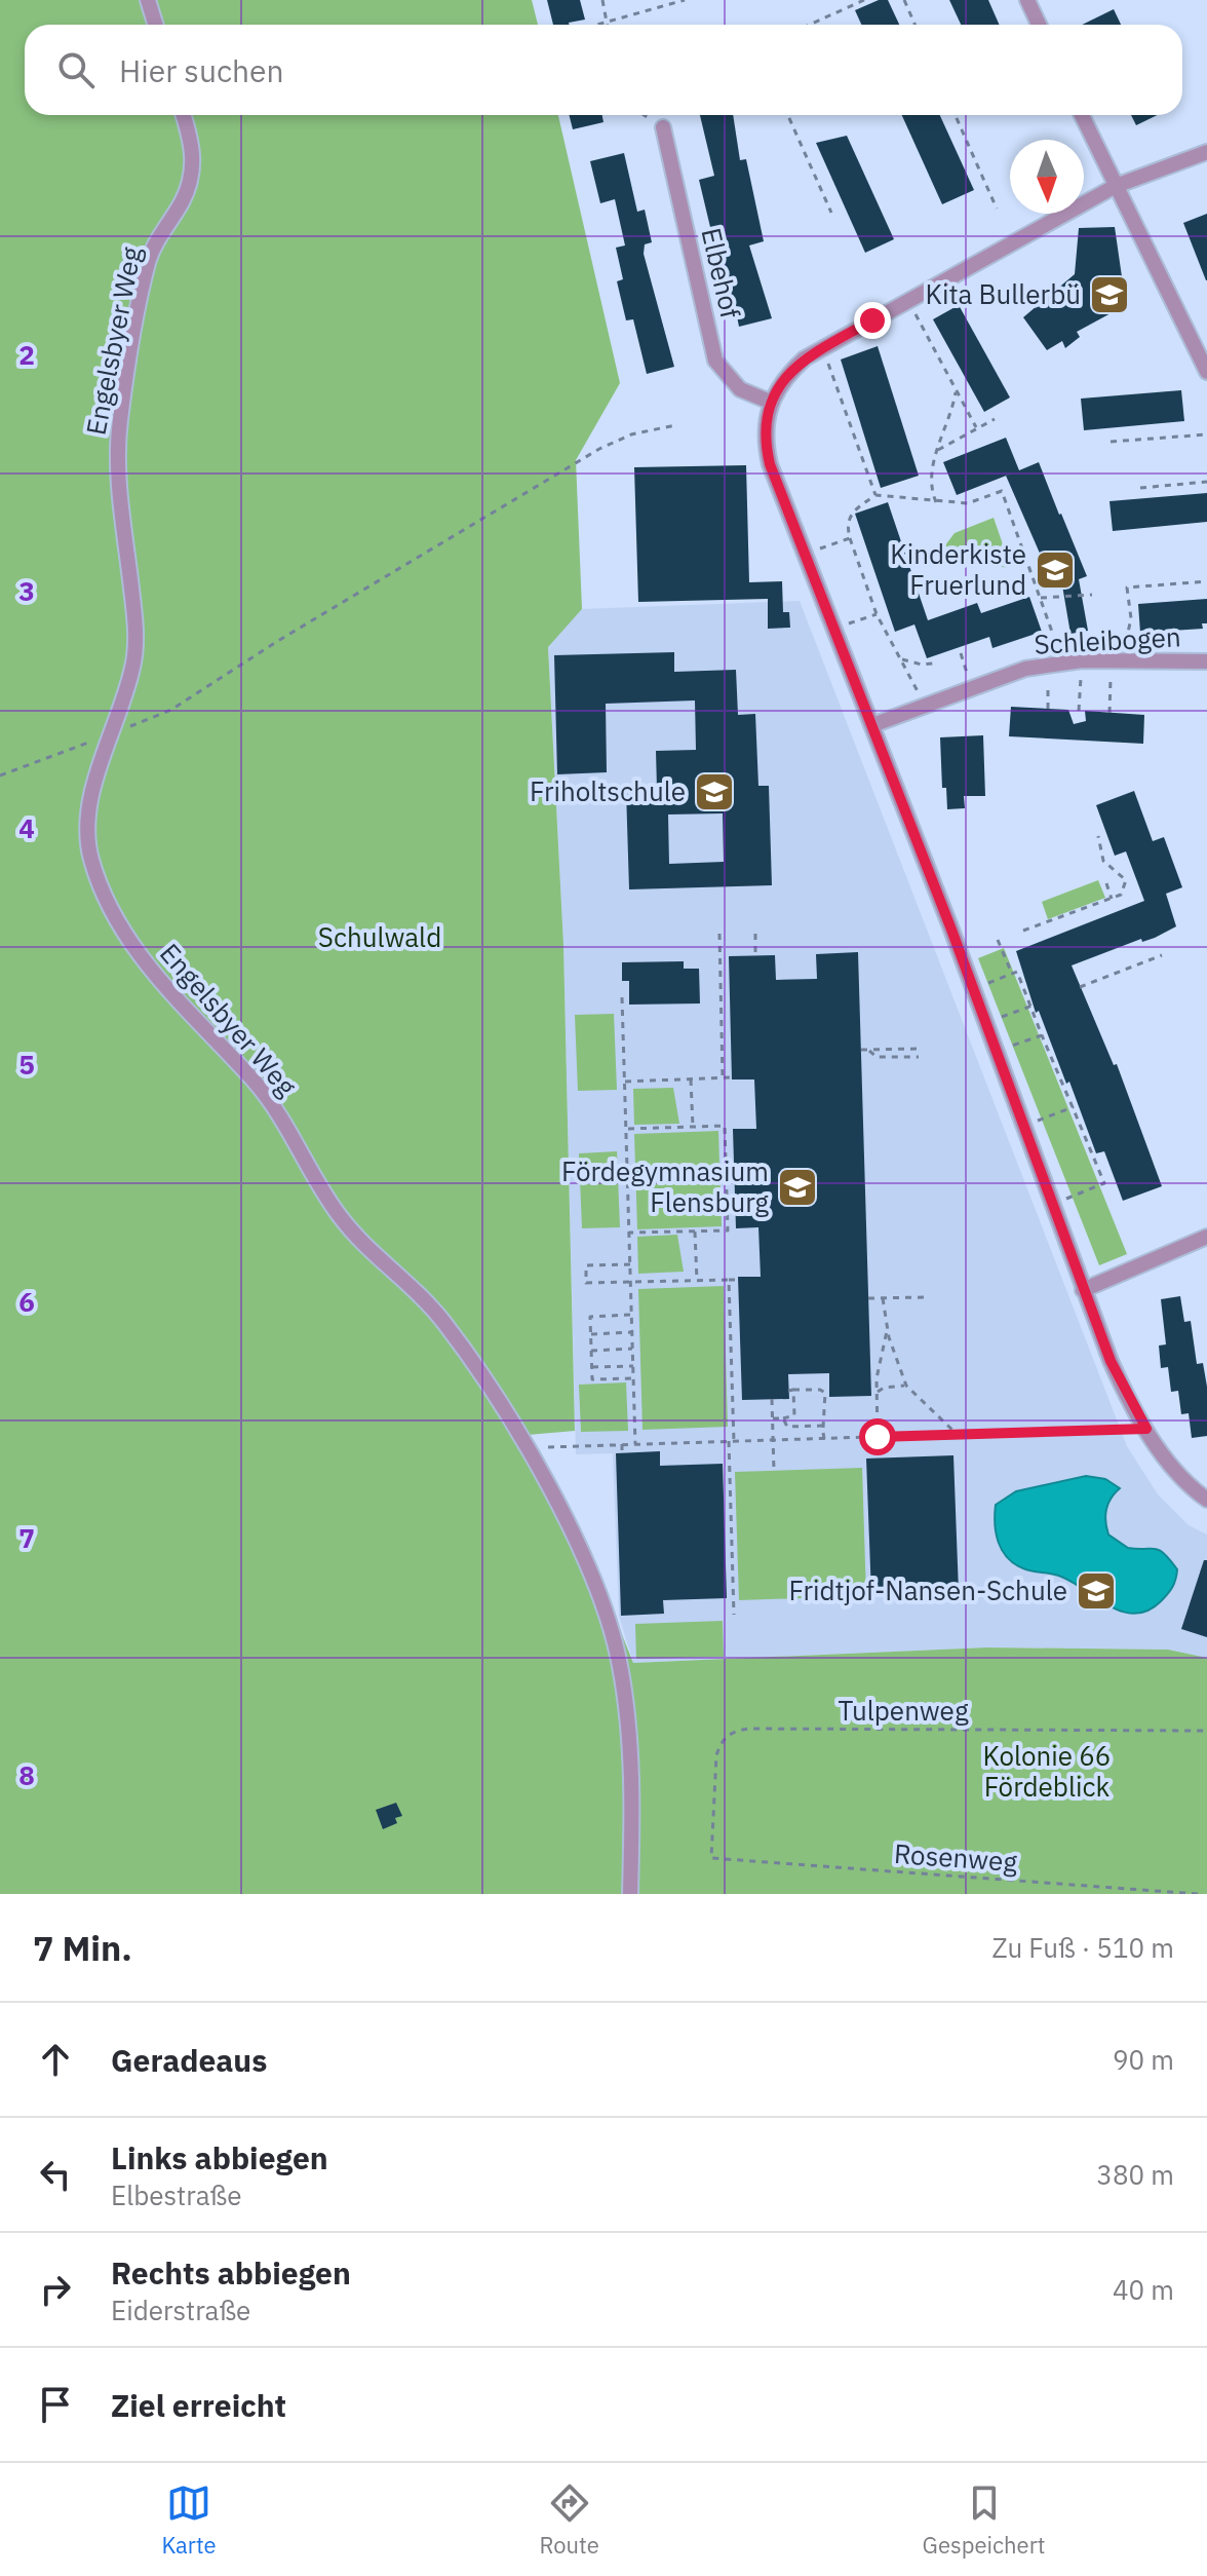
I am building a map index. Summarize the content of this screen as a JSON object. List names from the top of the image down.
{
  "streets": {
    "street": ["Elbehof", "Engelsbyer Weg", "Schleibogen"],
    "path": ["Tulpenweg", "Rosenweg"]
  },
  "crossings": [
    ["Tulpenweg", "Rosenweg"]
  ],
  "parks": ["Schulwald", "Kolonie 66 Fördeblick"],
  "places": {
    "school or university": [
      "Kita Bullerbü",
      "Kinderkiste Fruerlund",
      "Friholtschule",
      "Fördegymnasium Flensburg",
      "Fridtjof-Nansen-Schule"
    ]
  },
  "north": "bottom",
  "page": {
    "search": "Hier suchen",
    "heading": ["7 Min.", "Zu Fuß · 510 m"],
    "list": [
      ["Geradeaus", "90 m"],
      ["Links abbiegen", "Elbestraße", "380 m"],
      ["Rechts abbiegen", "Eiderstraße", "40 m"],
      "Ziel erreicht"
    ],
    "nav": ["Karte", "Route", "Gespeichert"]
  },
  "grid": {
    "rows": [
      "2",
      "3",
      "4",
      "5",
      "6",
      "7",
      "8"
    ]
  }
}
